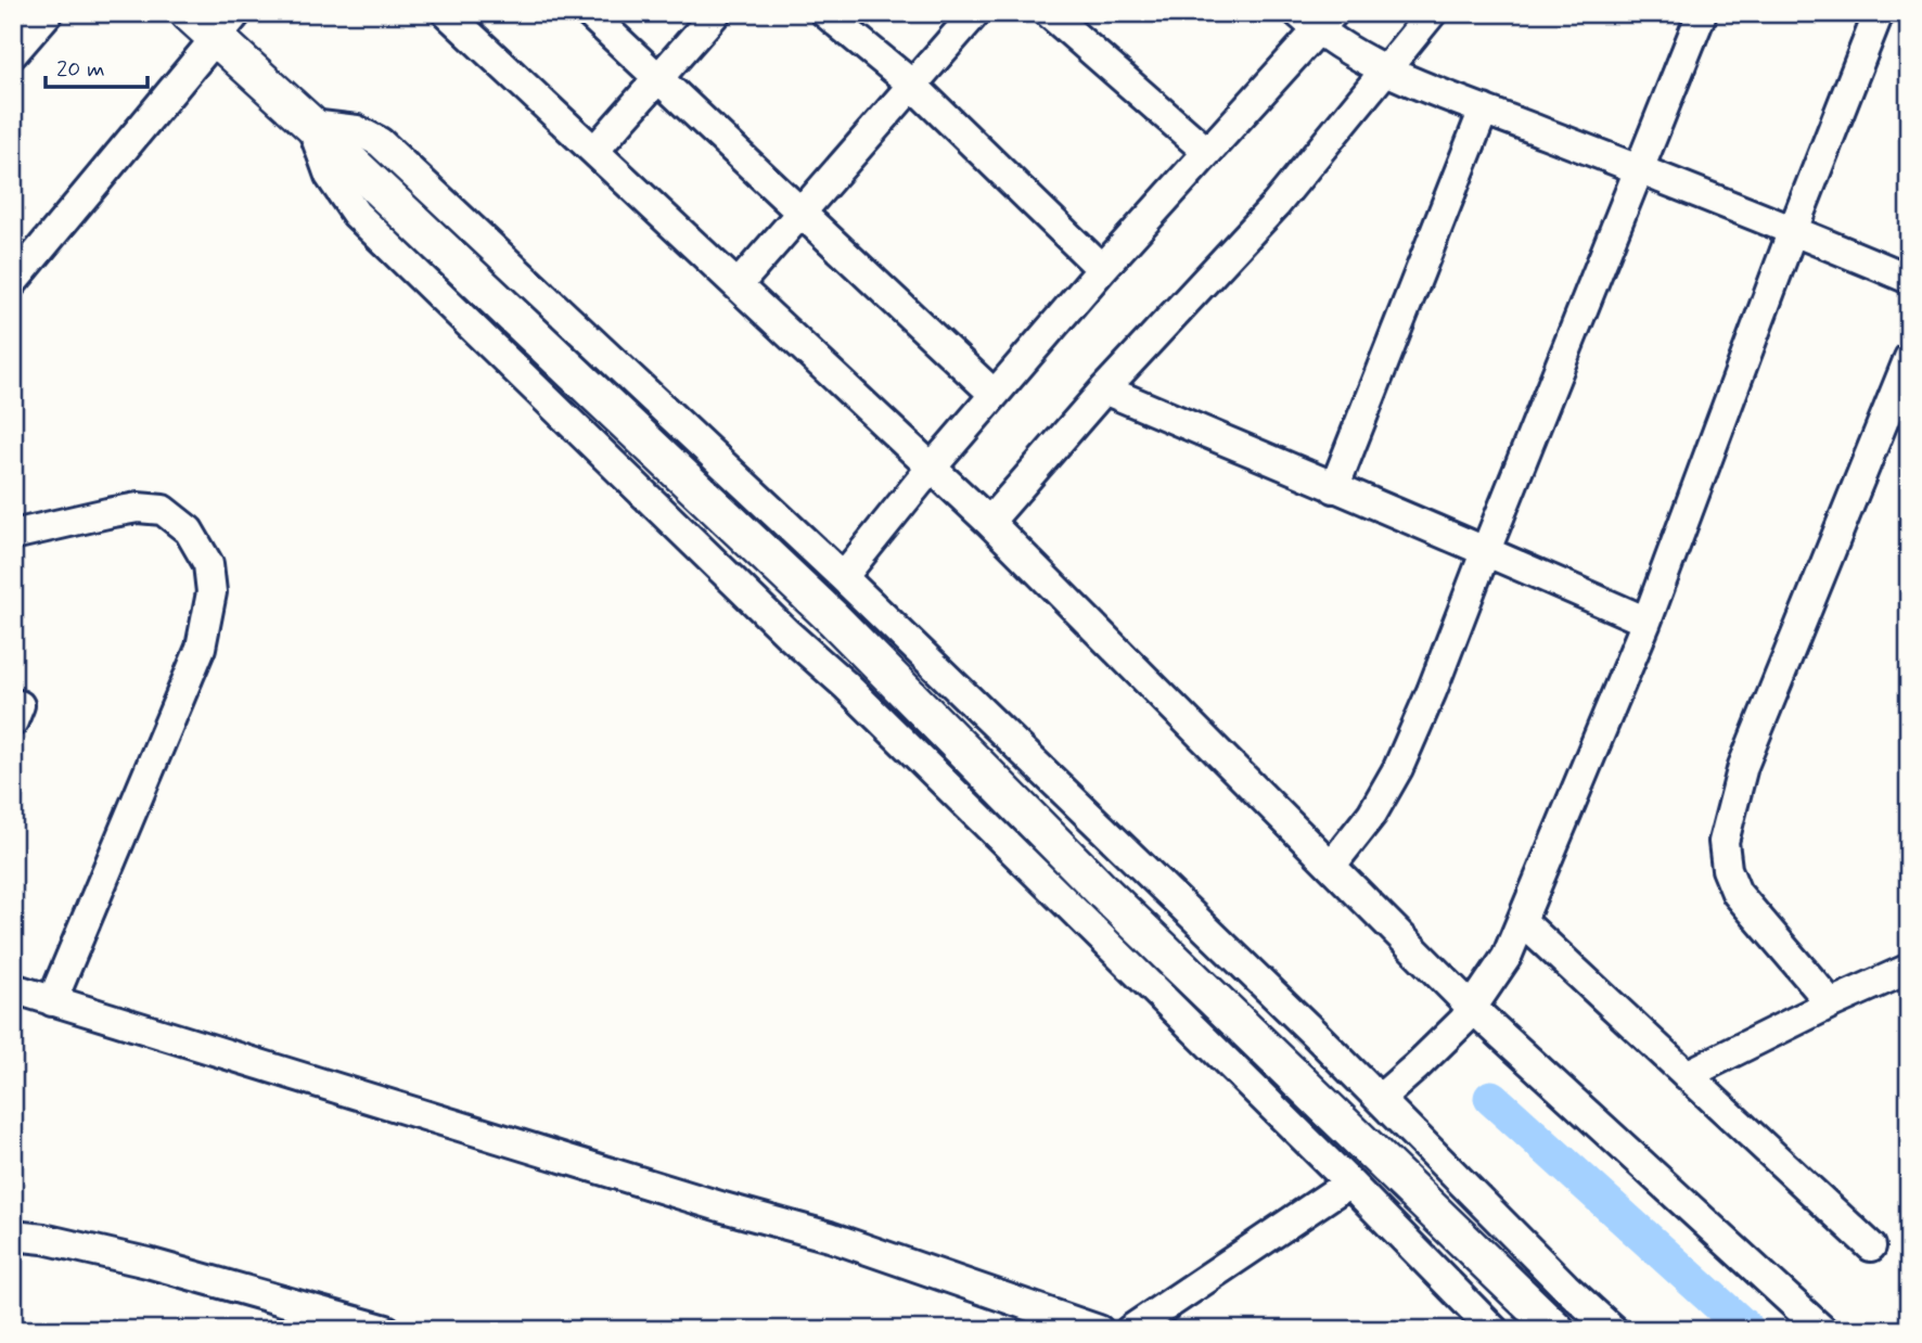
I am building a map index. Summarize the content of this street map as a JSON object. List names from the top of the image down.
{
  "scale_bar": "20 m"
}
